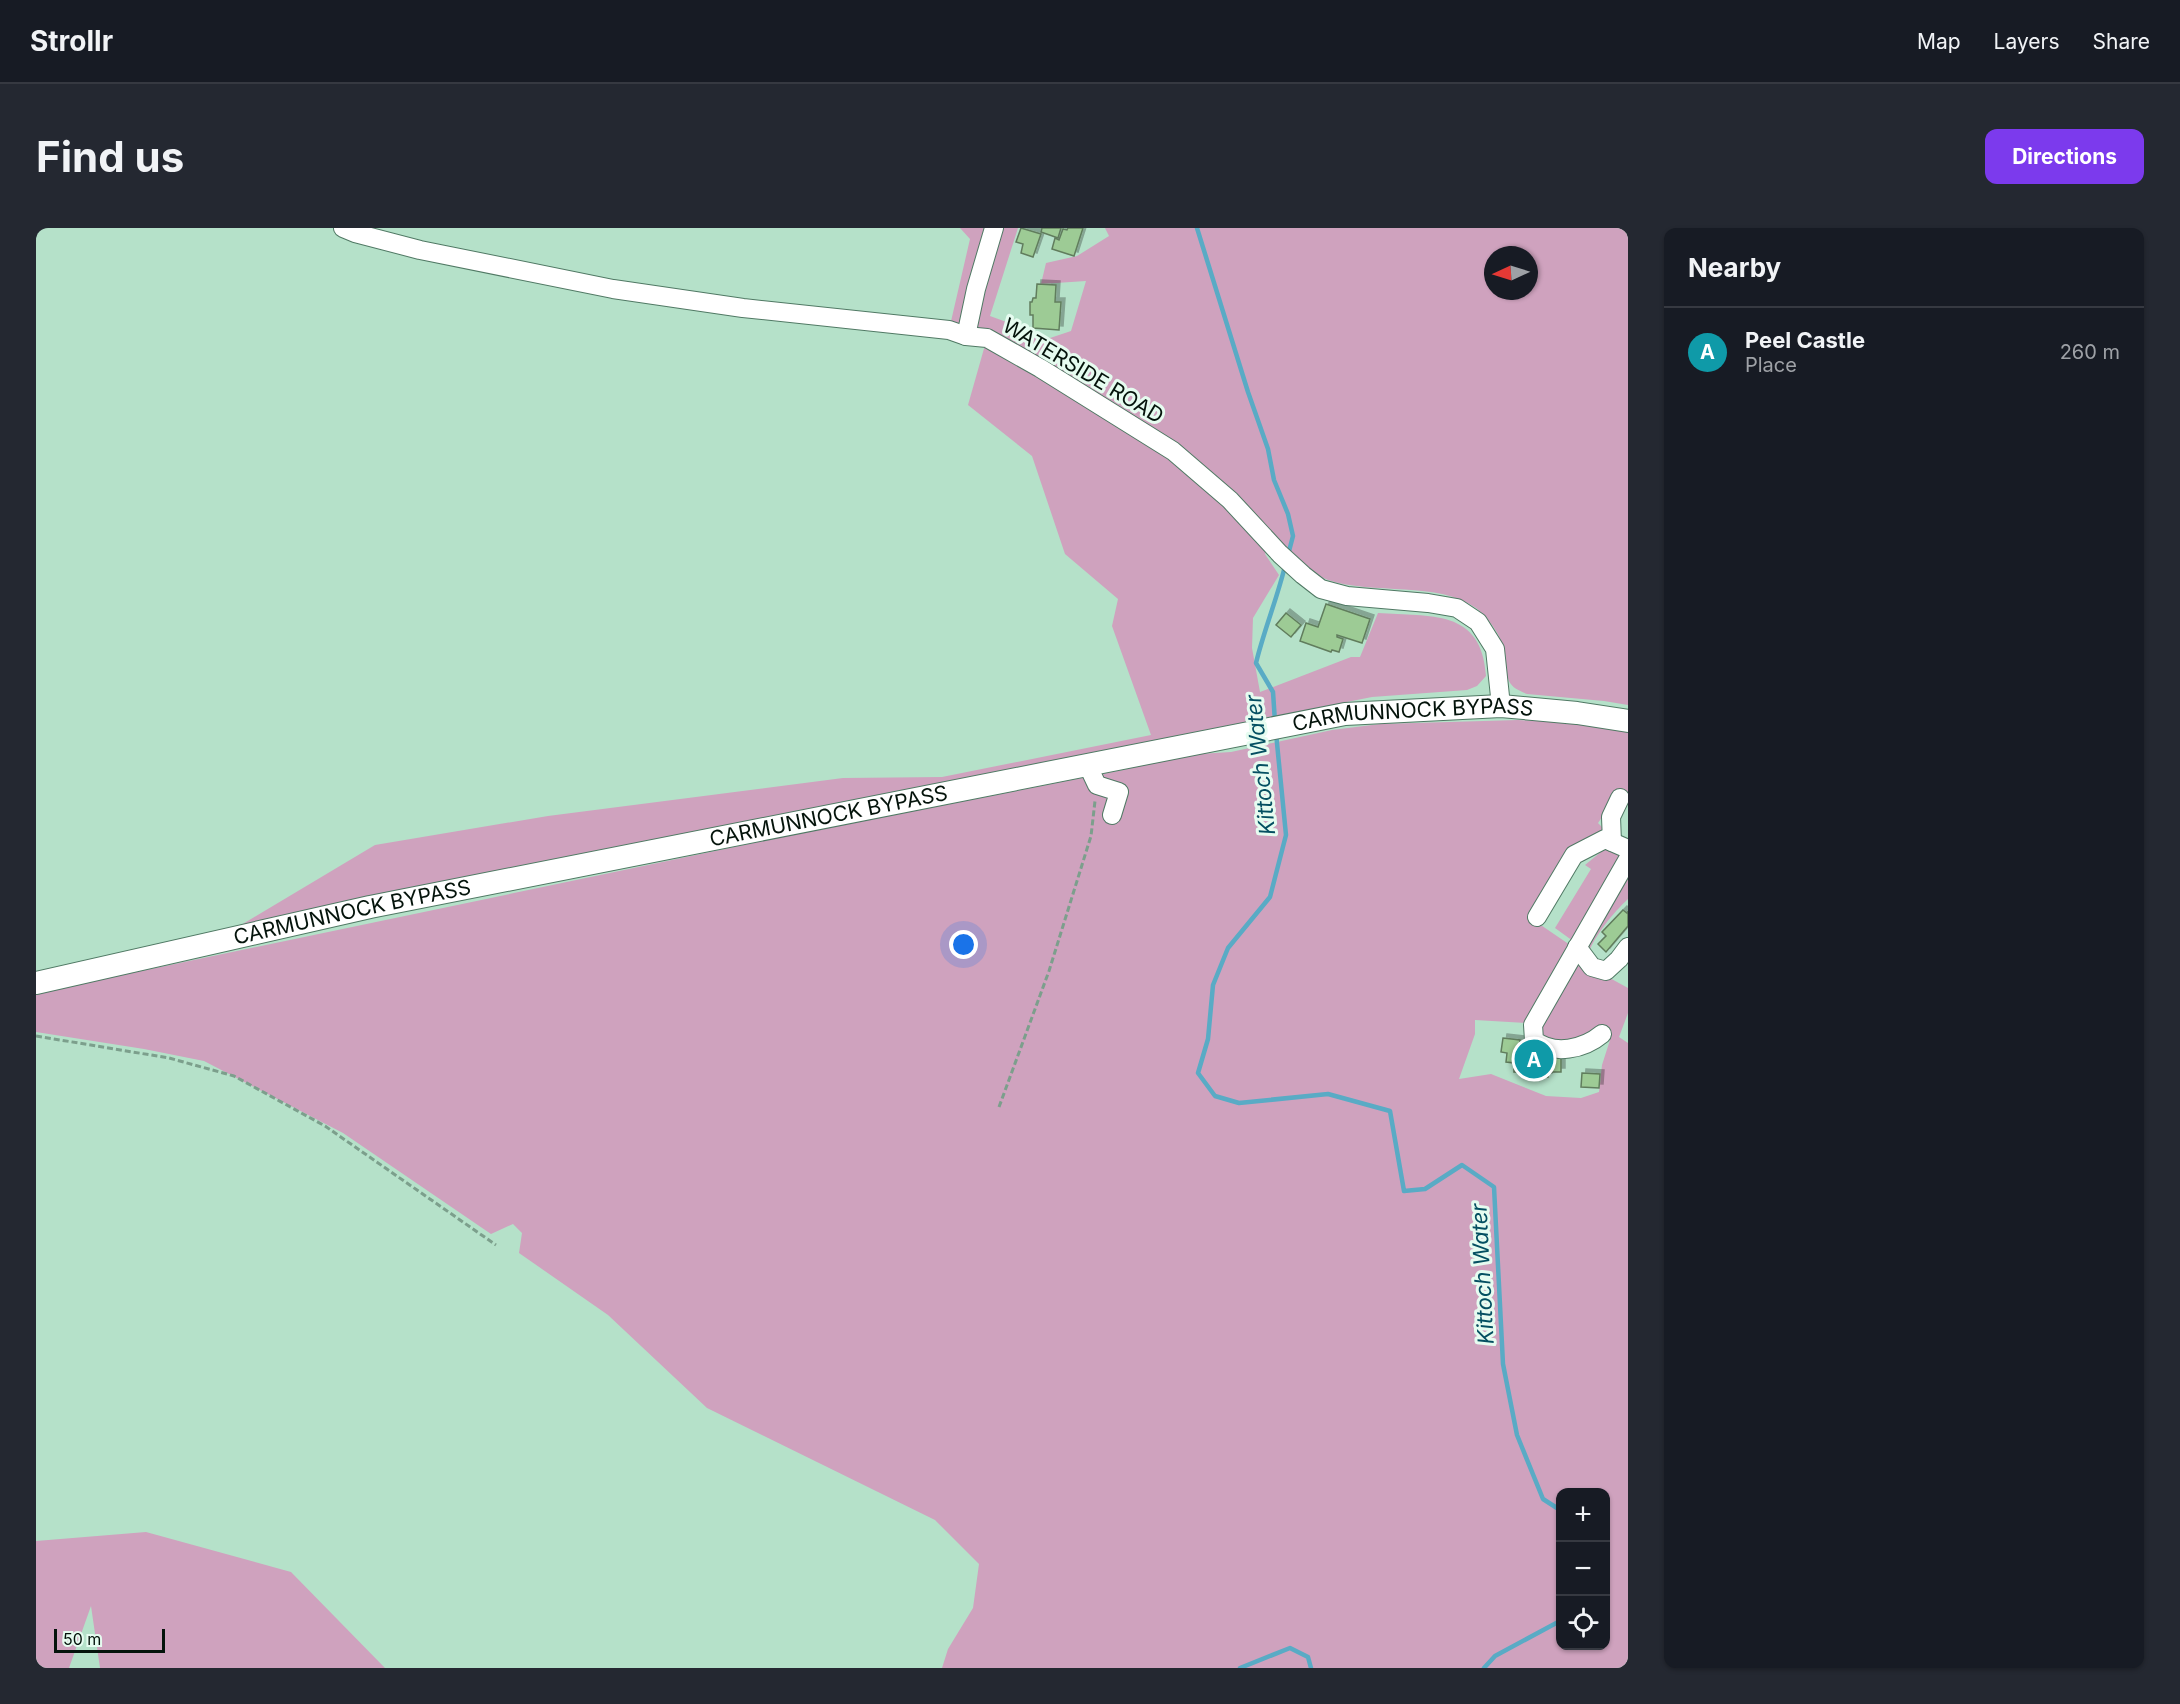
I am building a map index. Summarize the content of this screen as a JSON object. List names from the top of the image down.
{
  "streets": {
    "main road": ["CARMUNNOCK BYPASS"],
    "street": ["WATERSIDE ROAD"]
  },
  "crossings": [
    ["WATERSIDE ROAD", "CARMUNNOCK BYPASS"]
  ],
  "water": ["Kittoch Water"],
  "scale_bar": "50 m",
  "north": "left",
  "page": {
    "header": "Strollr",
    "nav": ["Map", "Layers", "Share"],
    "buttons": "Directions",
    "title": "Find us",
    "heading": "Nearby",
    "list": [
      {
        "mark": "A",
        "name": "Peel Castle",
        "note": "Place",
        "value": "260 m"
      }
    ],
    "pins": "A",
    "map_buttons": ["+", "−"],
    "scale": "50 m"
  }
}
